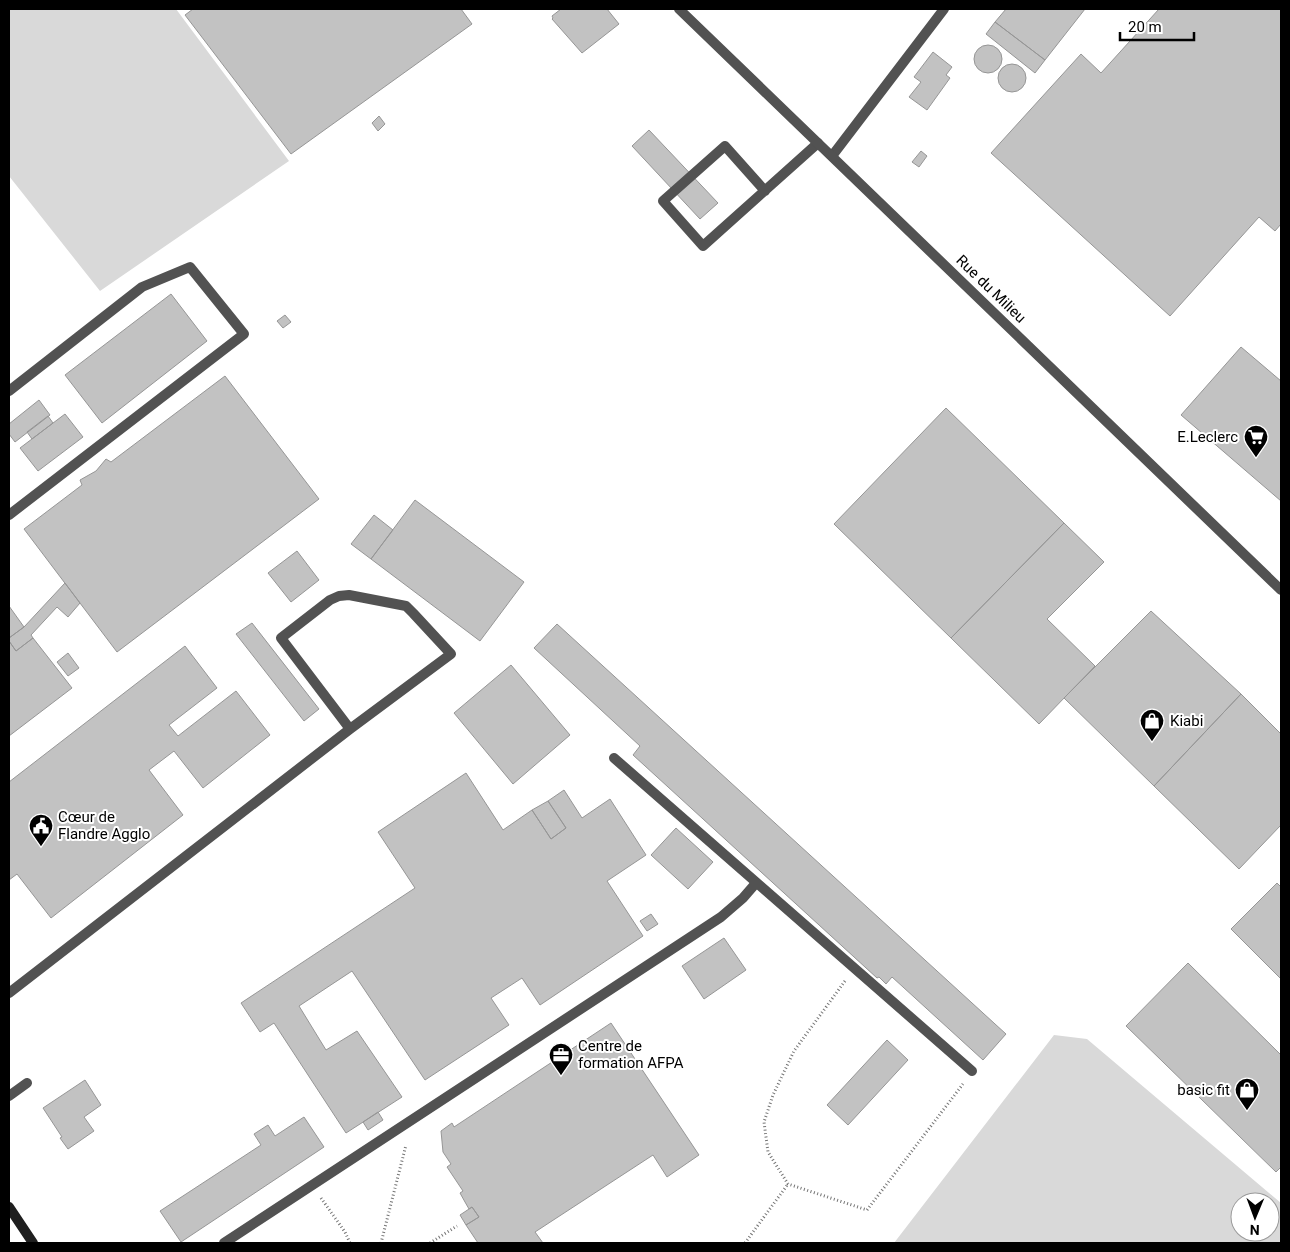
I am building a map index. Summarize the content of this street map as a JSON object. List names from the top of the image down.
{
  "streets": {
    "street": ["Rue du Milieu"]
  },
  "places": {
    "supermarket": ["E.Leclerc"],
    "shop": ["Kiabi", "basic fit"],
    "public building": ["Cœur de Flandre Agglo"],
    "office": ["Centre de formation AFPA"]
  },
  "scale_bar": "20 m",
  "north": "bottom"
}
